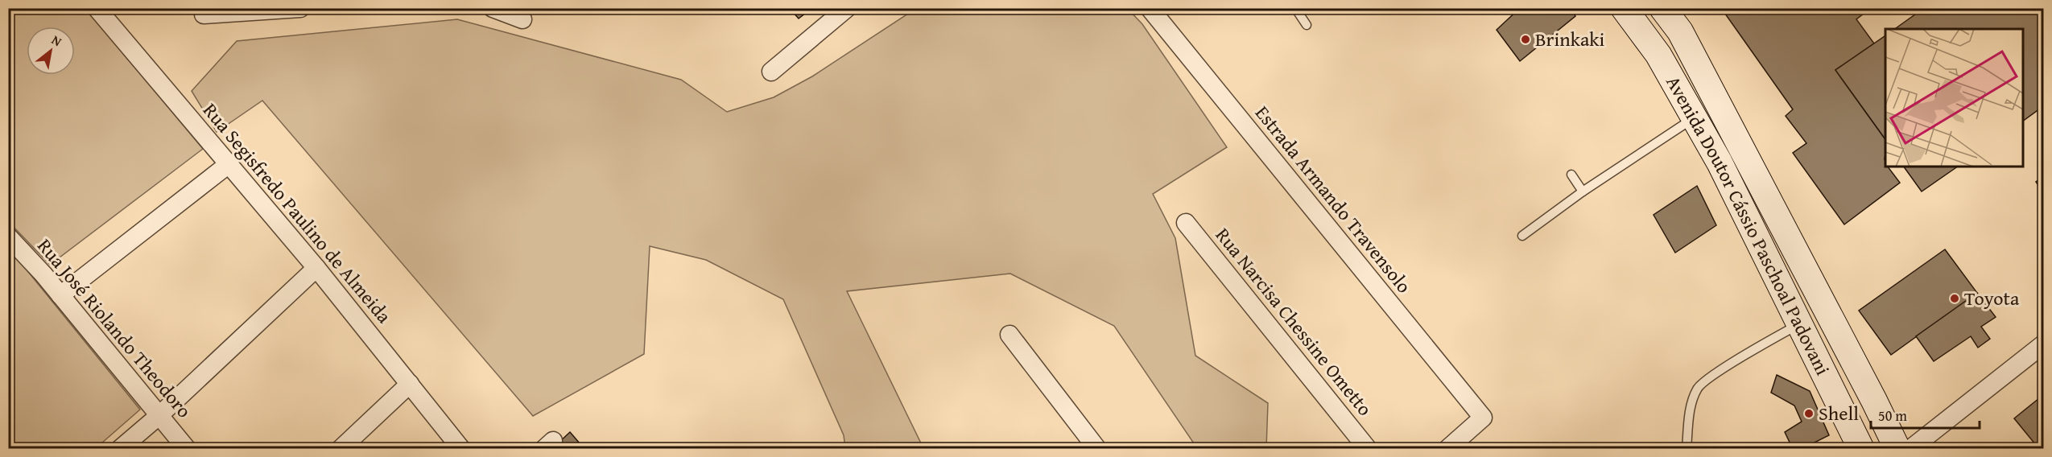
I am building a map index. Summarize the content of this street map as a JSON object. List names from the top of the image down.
{
  "streets": {
    "main road": ["Avenida Doutor Cássio Paschoal Padovani"],
    "street": [
      "Estrada Armando Travensolo",
      "Rua Segisfredo Paulino de Almeida",
      "Rua Narcisa Chessine Ometto",
      "Rua José Riolando Theodoro"
    ]
  },
  "places": ["Brinkaki", "Toyota", "Shell"],
  "scale_bar": "50 m",
  "north": "top right"
}
